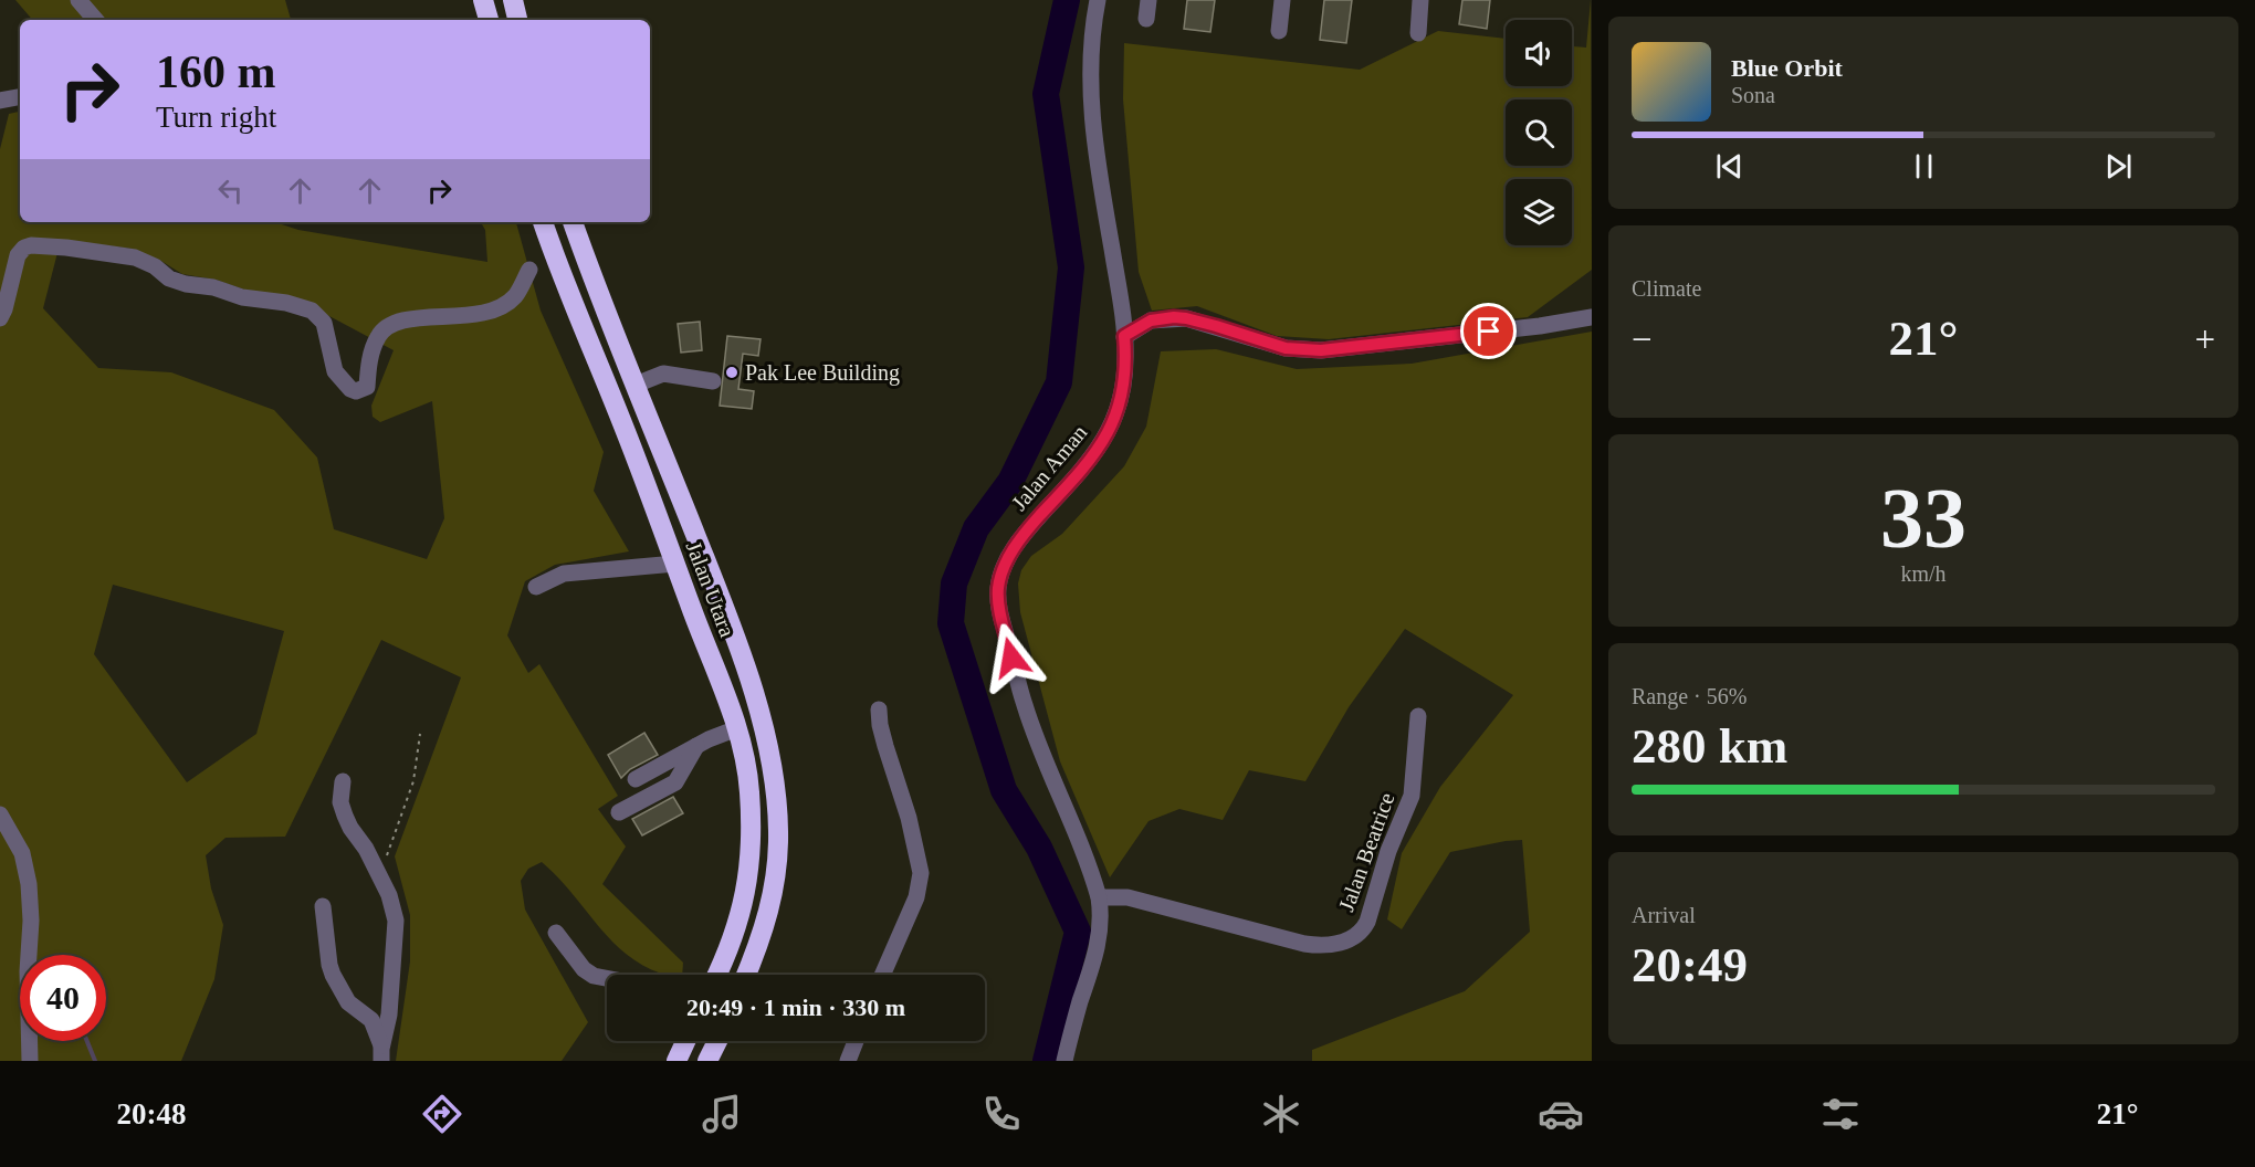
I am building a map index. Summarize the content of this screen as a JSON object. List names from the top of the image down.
{
  "streets": {
    "highway": ["Jalan Utara"],
    "street": ["Jalan Aman", "Jalan Beatrice"]
  },
  "crossings": [
    ["Jalan Aman", "Jalan Beatrice"]
  ],
  "places": ["Pak Lee Building"],
  "page": {
    "turn": ["160 m", "Turn right"],
    "song": ["Blue Orbit", "Sona"],
    "tile": [
      "Climate",
      ["33", "km/h"],
      ["Range · 56%", "280 km"],
      ["Arrival", "20:49"]
    ],
    "heat": ["−", "21°", "+"],
    "limit": "40",
    "trip": "20:49 · 1 min · 330 m",
    "tabs": ["20:48", "21°"]
  }
}
